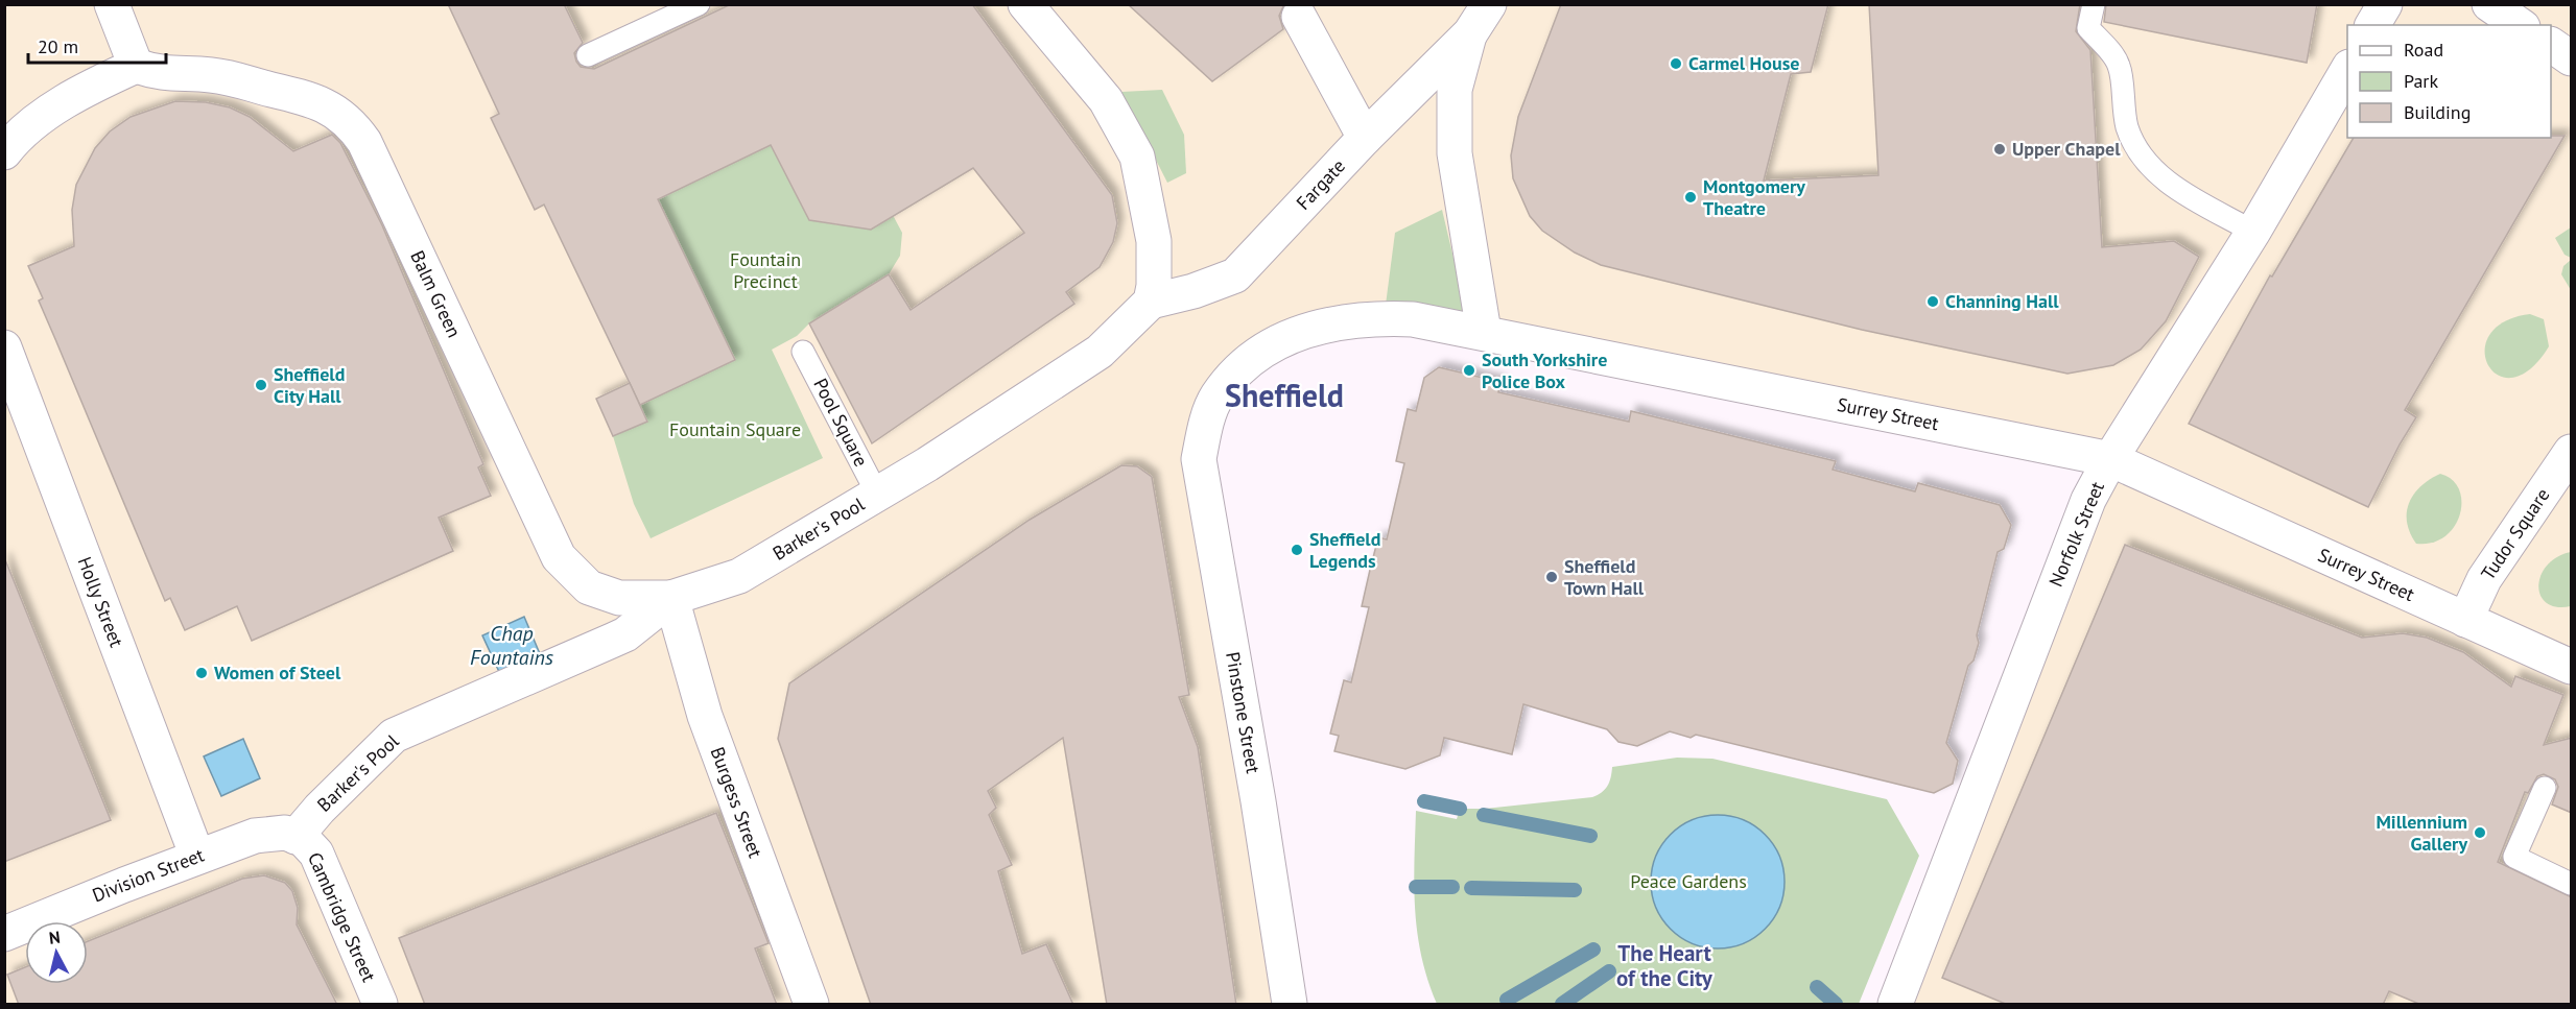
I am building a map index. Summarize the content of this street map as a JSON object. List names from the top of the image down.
{
  "streets": {
    "street": [
      "Fargate",
      "Balm Green",
      "Surrey Street",
      "Barker's Pool",
      "Norfolk Street",
      "Tudor Square",
      "Holly Street",
      "Pinstone Street",
      "Burgess Street",
      "Division Street",
      "Cambridge Street"
    ],
    "lane": ["Pool Square"]
  },
  "crossings": [
    ["Fargate", "Surrey Street"],
    ["Fargate", "Barker's Pool"],
    ["Balm Green", "Barker's Pool"],
    ["Balm Green", "Burgess Street"],
    ["Surrey Street", "Norfolk Street"],
    ["Surrey Street", "Tudor Square"],
    ["Surrey Street", "Pinstone Street"],
    ["Pool Square", "Barker's Pool"],
    ["Barker's Pool", "Burgess Street"],
    ["Barker's Pool", "Division Street"],
    ["Barker's Pool", "Cambridge Street"],
    ["Holly Street", "Division Street"],
    ["Division Street", "Cambridge Street"]
  ],
  "districts": ["Sheffield", "The Heart of the City"],
  "water": ["Chap Fountains"],
  "parks": ["Fountain Precinct", "Fountain Square", "Peace Gardens"],
  "places": [
    "Carmel House",
    "Upper Chapel",
    "Montgomery Theatre",
    "Channing Hall",
    "South Yorkshire Police Box",
    "Sheffield City Hall",
    "Sheffield Legends",
    "Sheffield Town Hall",
    "Women of Steel",
    "Millennium Gallery"
  ],
  "legend": ["Road", "Park", "Building"],
  "scale_bar": "20 m",
  "north": "top"
}
